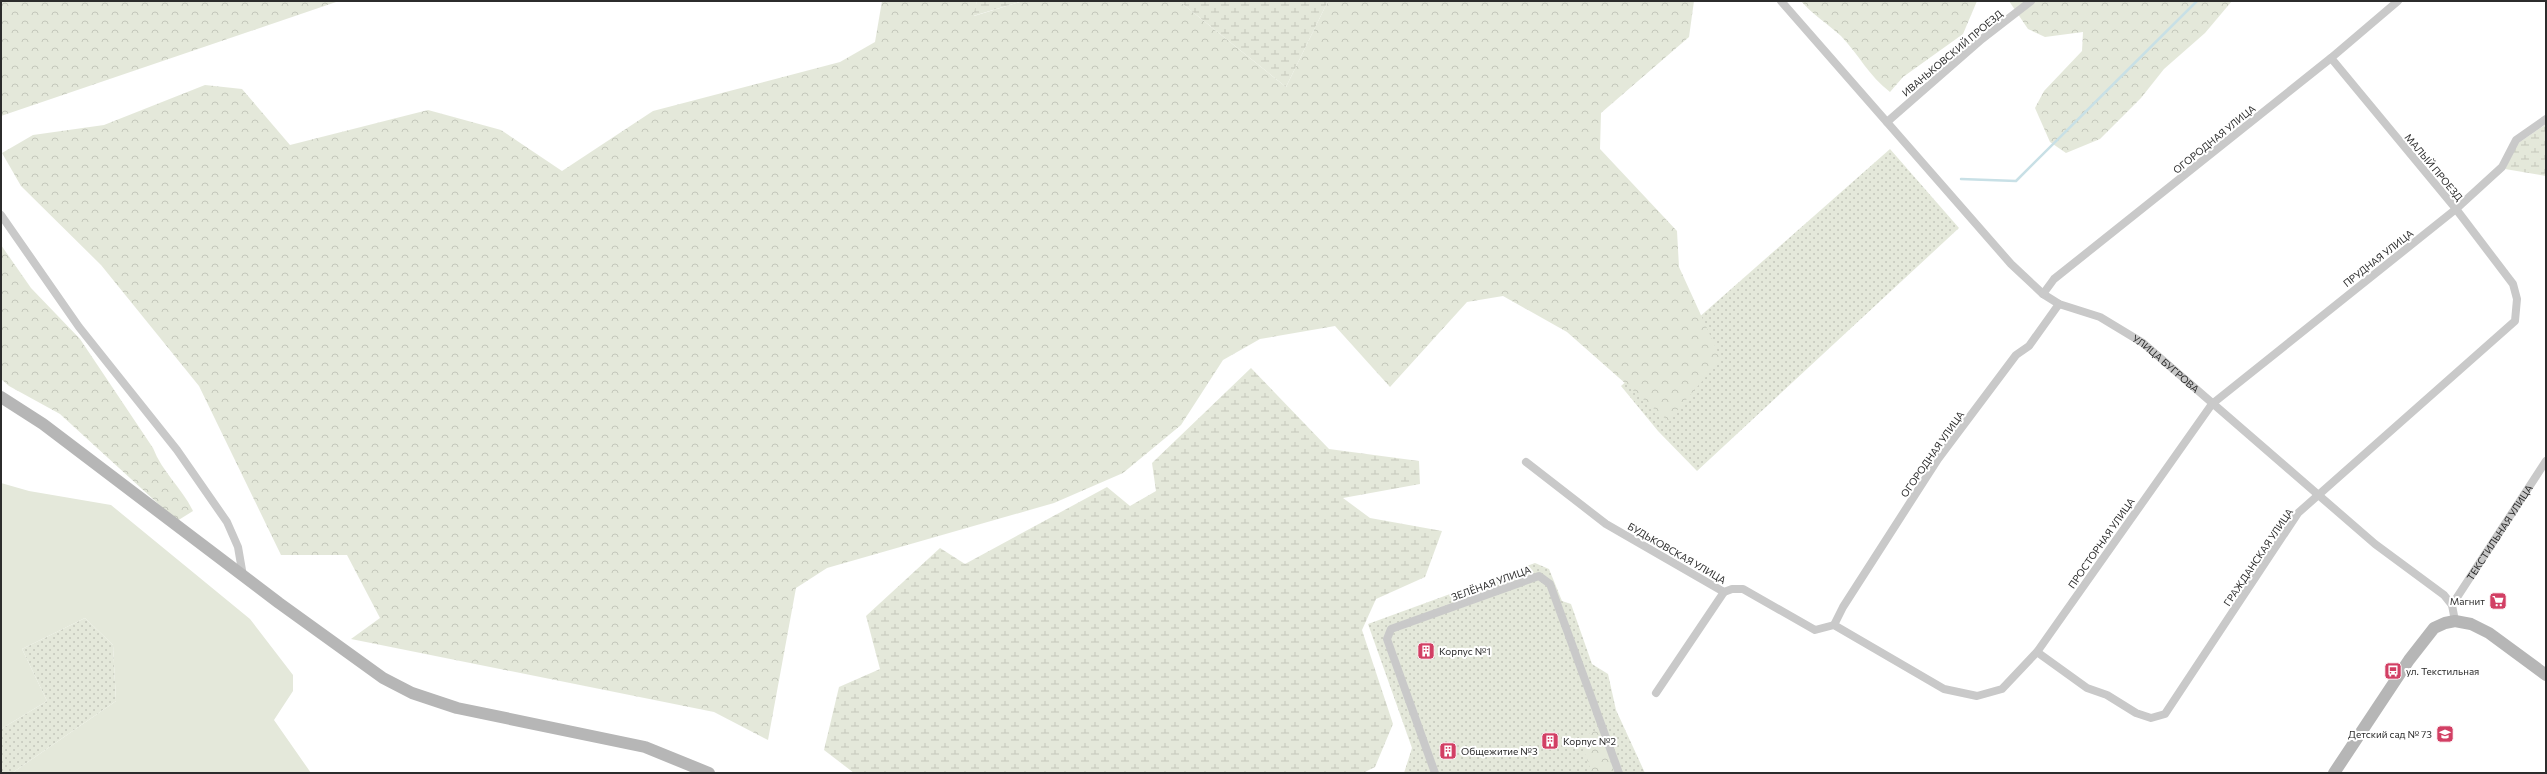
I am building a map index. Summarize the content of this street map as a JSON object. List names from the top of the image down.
{
  "streets": {
    "street": [
      "ИВАНЬКОВСКИЙ ПРОЕЗД",
      "ОГОРОДНАЯ УЛИЦА",
      "МАЛЫЙ ПРОЕЗД",
      "ПРУДНАЯ УЛИЦА",
      "УЛИЦА БУГРОВА",
      "ТЕКСТИЛЬНАЯ УЛИЦА",
      "ПРОСТОРНАЯ УЛИЦА",
      "БУДЬКОВСКАЯ УЛИЦА",
      "ГРАЖДАНСКАЯ УЛИЦА",
      "ЗЕЛЁНАЯ УЛИЦА"
    ]
  },
  "crossings": [
    ["ИВАНЬКОВСКИЙ ПРОЕЗД", "УЛИЦА БУГРОВА"],
    ["ОГОРОДНАЯ УЛИЦА", "МАЛЫЙ ПРОЕЗД"],
    ["ОГОРОДНАЯ УЛИЦА", "УЛИЦА БУГРОВА"],
    ["ОГОРОДНАЯ УЛИЦА", "ПРОСТОРНАЯ УЛИЦА"],
    ["ОГОРОДНАЯ УЛИЦА", "БУДЬКОВСКАЯ УЛИЦА"],
    ["МАЛЫЙ ПРОЕЗД", "ПРУДНАЯ УЛИЦА"],
    ["МАЛЫЙ ПРОЕЗД", "ГРАЖДАНСКАЯ УЛИЦА"],
    ["ПРУДНАЯ УЛИЦА", "УЛИЦА БУГРОВА"],
    ["ПРУДНАЯ УЛИЦА", "ПРОСТОРНАЯ УЛИЦА"],
    ["УЛИЦА БУГРОВА", "ТЕКСТИЛЬНАЯ УЛИЦА"],
    ["УЛИЦА БУГРОВА", "ПРОСТОРНАЯ УЛИЦА"],
    ["УЛИЦА БУГРОВА", "ГРАЖДАНСКАЯ УЛИЦА"],
    ["ПРОСТОРНАЯ УЛИЦА", "БУДЬКОВСКАЯ УЛИЦА"],
    ["ПРОСТОРНАЯ УЛИЦА", "ГРАЖДАНСКАЯ УЛИЦА"]
  ],
  "places": {
    "supermarket": ["Магнит"],
    "building": ["Корпус №1", "Корпус №2", "Общежитие №3"],
    "bus stop": ["ул. Текстильная"],
    "school or university": ["Детский сад № 73"]
  }
}
